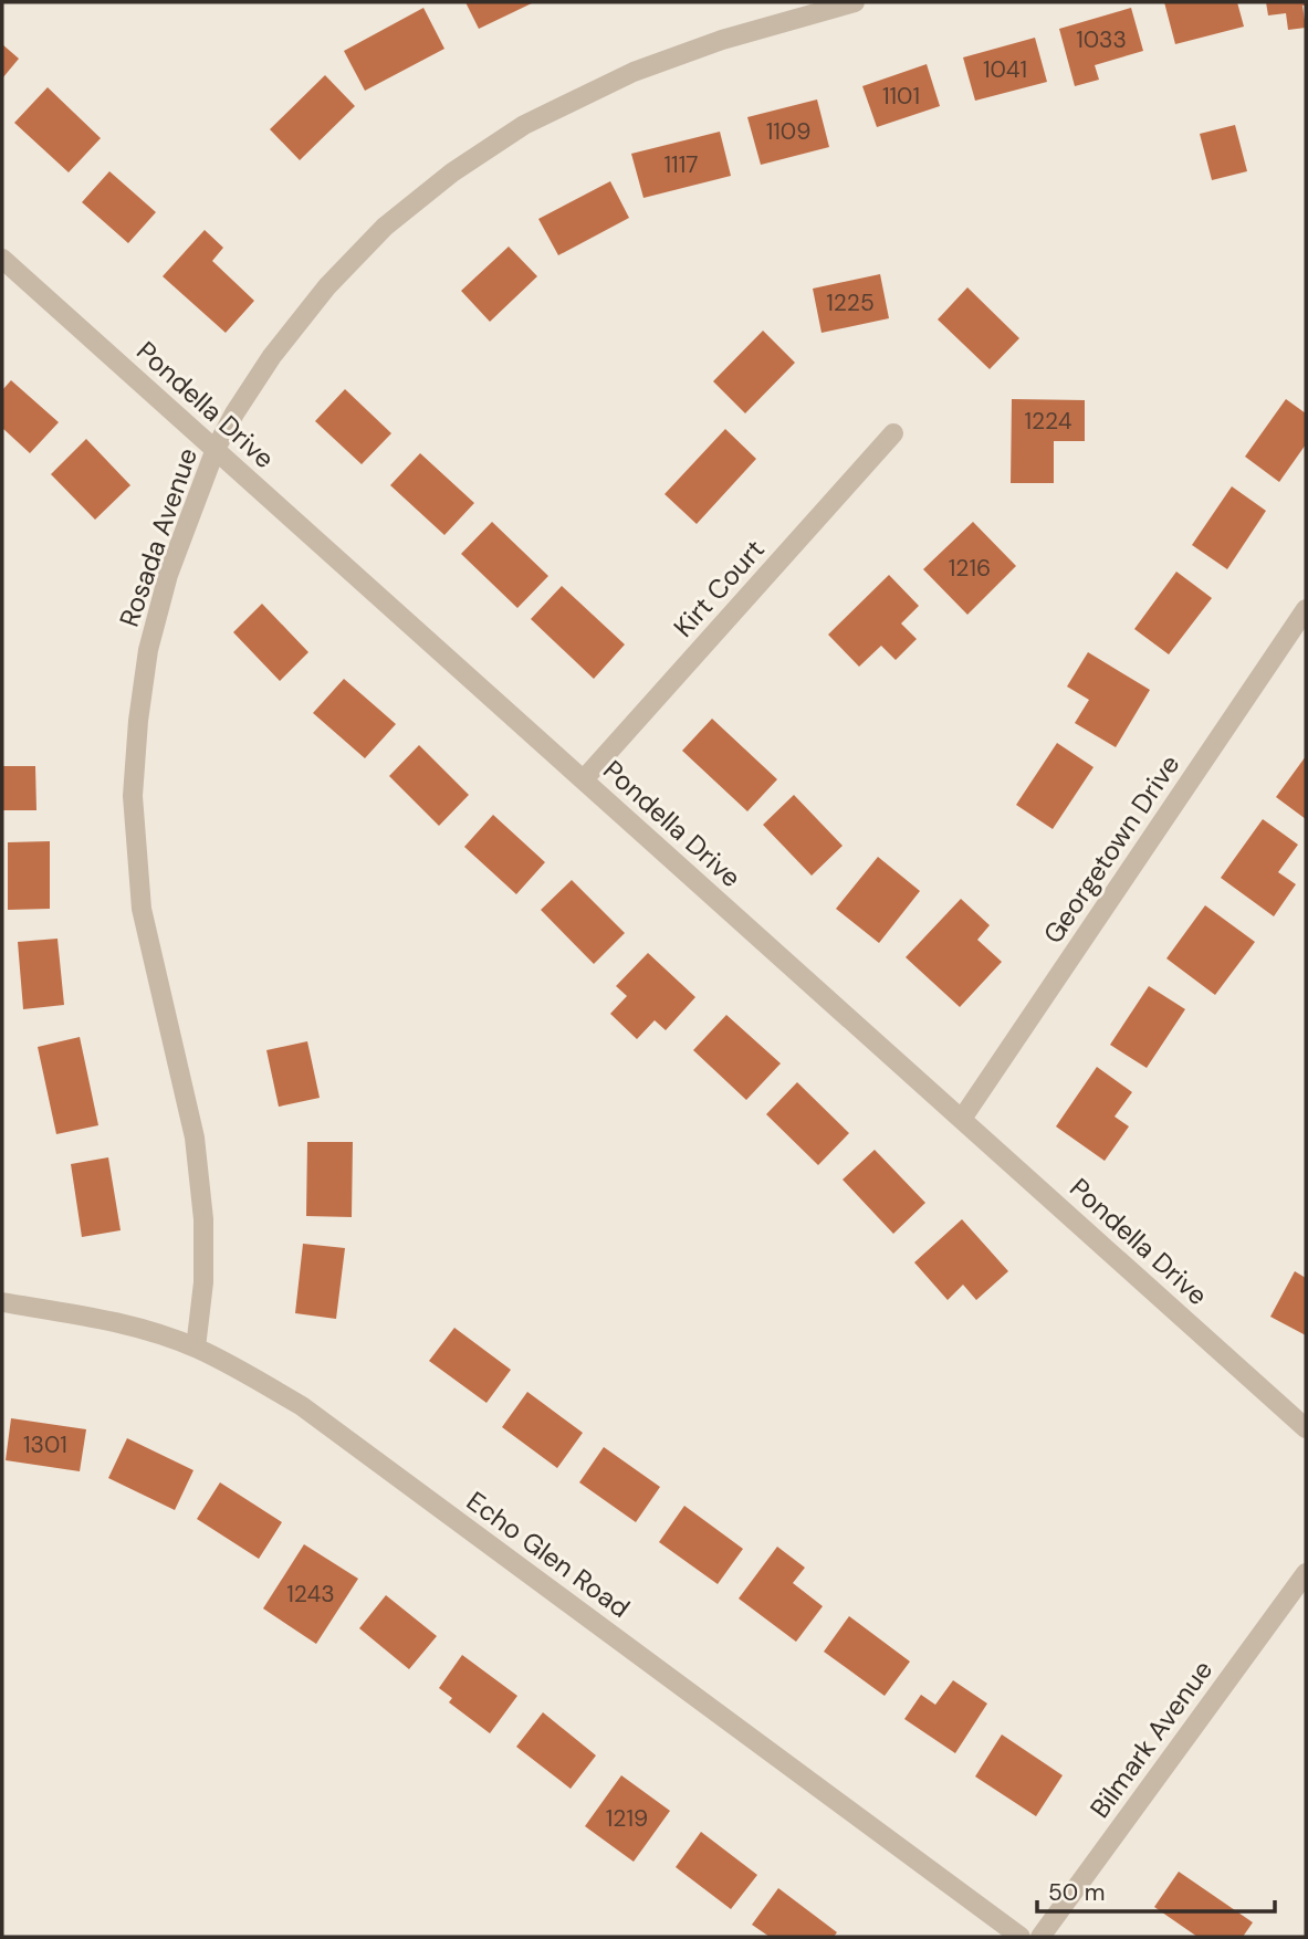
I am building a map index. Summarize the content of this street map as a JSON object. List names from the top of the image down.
{
  "streets": {
    "street": [
      "Pondella Drive",
      "Rosada Avenue",
      "Kirt Court",
      "Georgetown Drive",
      "Echo Glen Road",
      "Bilmark Avenue"
    ]
  },
  "crossings": [
    ["Pondella Drive", "Rosada Avenue"],
    ["Pondella Drive", "Kirt Court"],
    ["Pondella Drive", "Georgetown Drive"],
    ["Rosada Avenue", "Echo Glen Road"]
  ],
  "house_numbers": [
    "1033",
    "1041",
    "1101",
    "1109",
    "1117",
    "1225",
    "1224",
    "1216",
    "1301",
    "1243",
    "1219"
  ],
  "scale_bar": "50 m"
}
